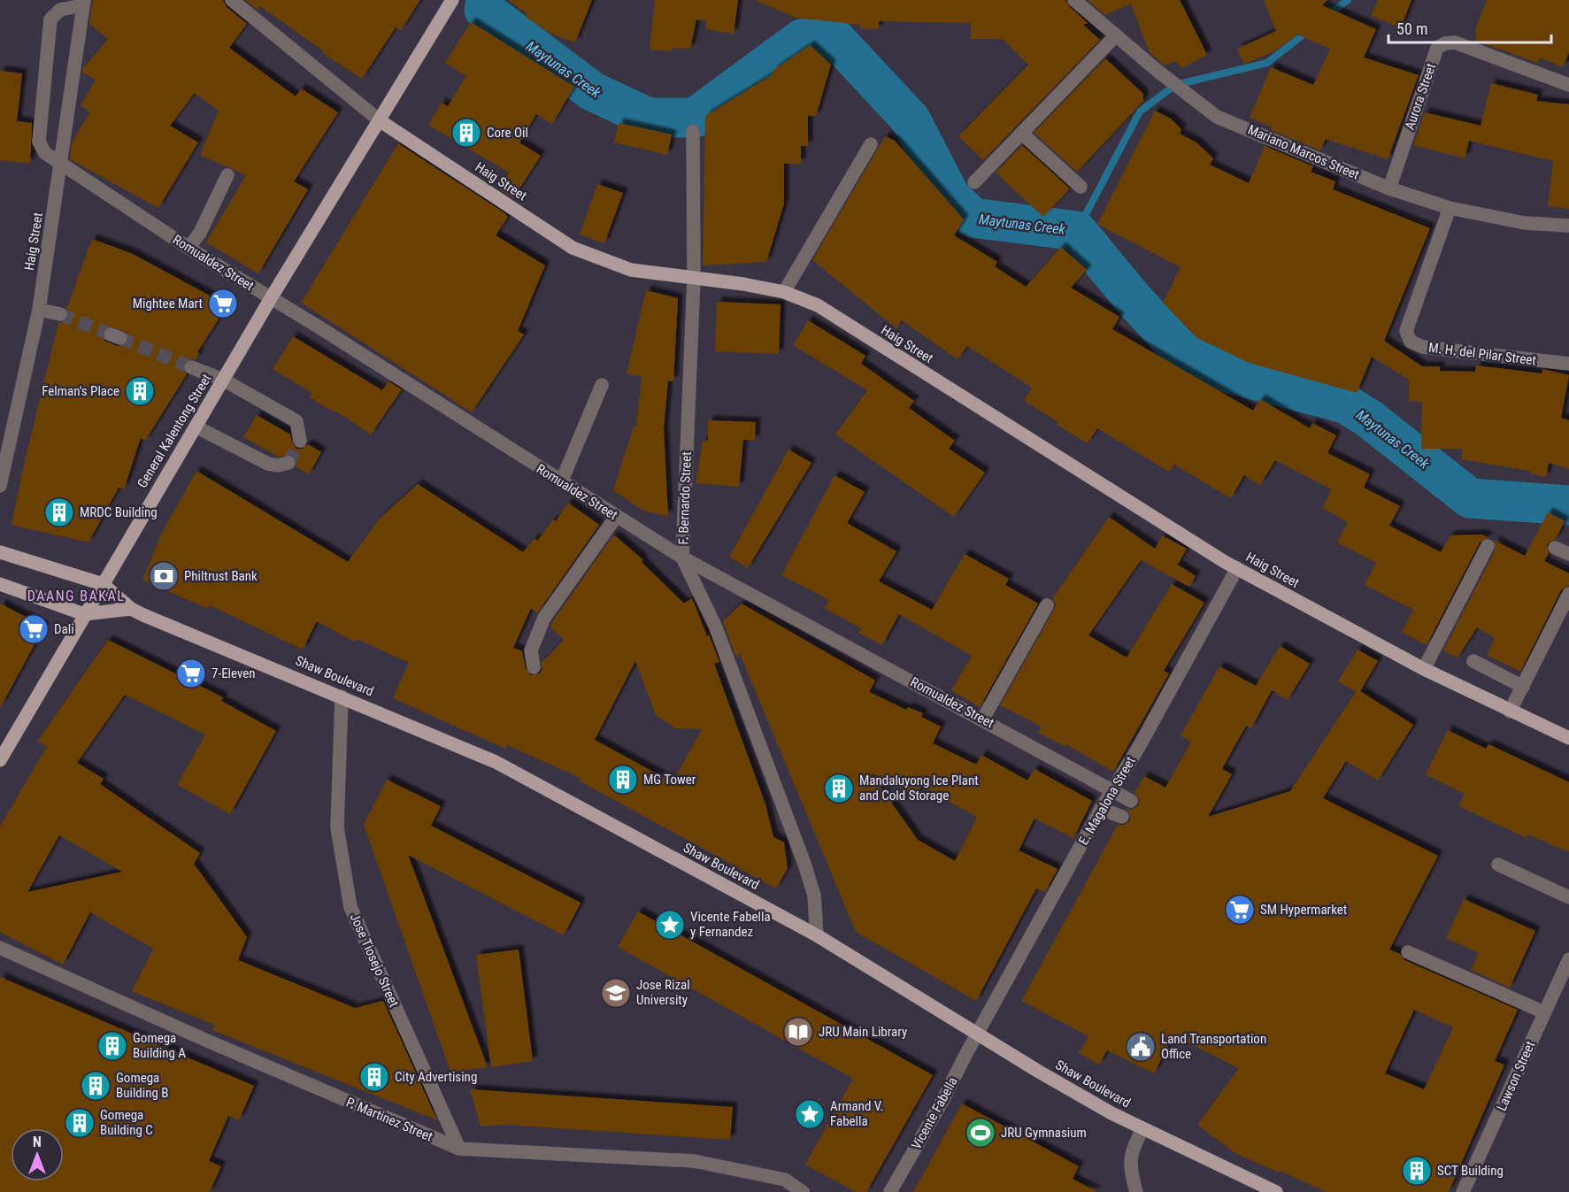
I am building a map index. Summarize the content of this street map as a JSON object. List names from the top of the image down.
{
  "streets": {
    "main road": ["Haig Street", "General Kalentong Street", "Shaw Boulevard"],
    "street": [
      "Aurora Street",
      "Mariano Marcos Street",
      "Romualdez Street",
      "M. H. del Pilar Street",
      "F. Bernardo Street",
      "E. Magalona Street",
      "Jose Tiosejo Street",
      "Lawson Street",
      "Vicente Fabella",
      "P. Martinez Street"
    ]
  },
  "crossings": [
    ["Aurora Street", "Mariano Marcos Street"],
    ["Mariano Marcos Street", "M. H. del Pilar Street"],
    ["Haig Street", "Romualdez Street"],
    ["Haig Street", "General Kalentong Street"],
    ["Haig Street", "F. Bernardo Street"],
    ["Haig Street", "E. Magalona Street"],
    ["Romualdez Street", "General Kalentong Street"],
    ["Romualdez Street", "F. Bernardo Street"],
    ["Romualdez Street", "E. Magalona Street"],
    ["General Kalentong Street", "Shaw Boulevard"],
    ["F. Bernardo Street", "Shaw Boulevard"],
    ["Shaw Boulevard", "E. Magalona Street"],
    ["Shaw Boulevard", "Jose Tiosejo Street"],
    ["Shaw Boulevard", "Vicente Fabella"],
    ["E. Magalona Street", "Vicente Fabella"],
    ["Jose Tiosejo Street", "P. Martinez Street"]
  ],
  "districts": ["DAANG BAKAL"],
  "water": ["Maytunas Creek"],
  "places": {
    "building": [
      "Core Oil",
      "Felman's Place",
      "MRDC Building",
      "MG Tower",
      "Mandaluyong Ice Plant and Cold Storage",
      "Gomega Building A",
      "City Advertising",
      "Gomega Building B",
      "Gomega Building C",
      "SCT Building"
    ],
    "supermarket": [
      "Mightee Mart",
      "Dali",
      "7-Eleven",
      "SM Hypermarket"
    ],
    "bank": ["Philtrust Bank"],
    "place": ["Vicente Fabella y Fernandez", "Armand V. Fabella"],
    "school or university": ["Jose Rizal University"],
    "library": ["JRU Main Library"],
    "public building": ["Land Transportation Office"],
    "sports": ["JRU Gymnasium"]
  },
  "scale_bar": "50 m",
  "north": "top"
}
